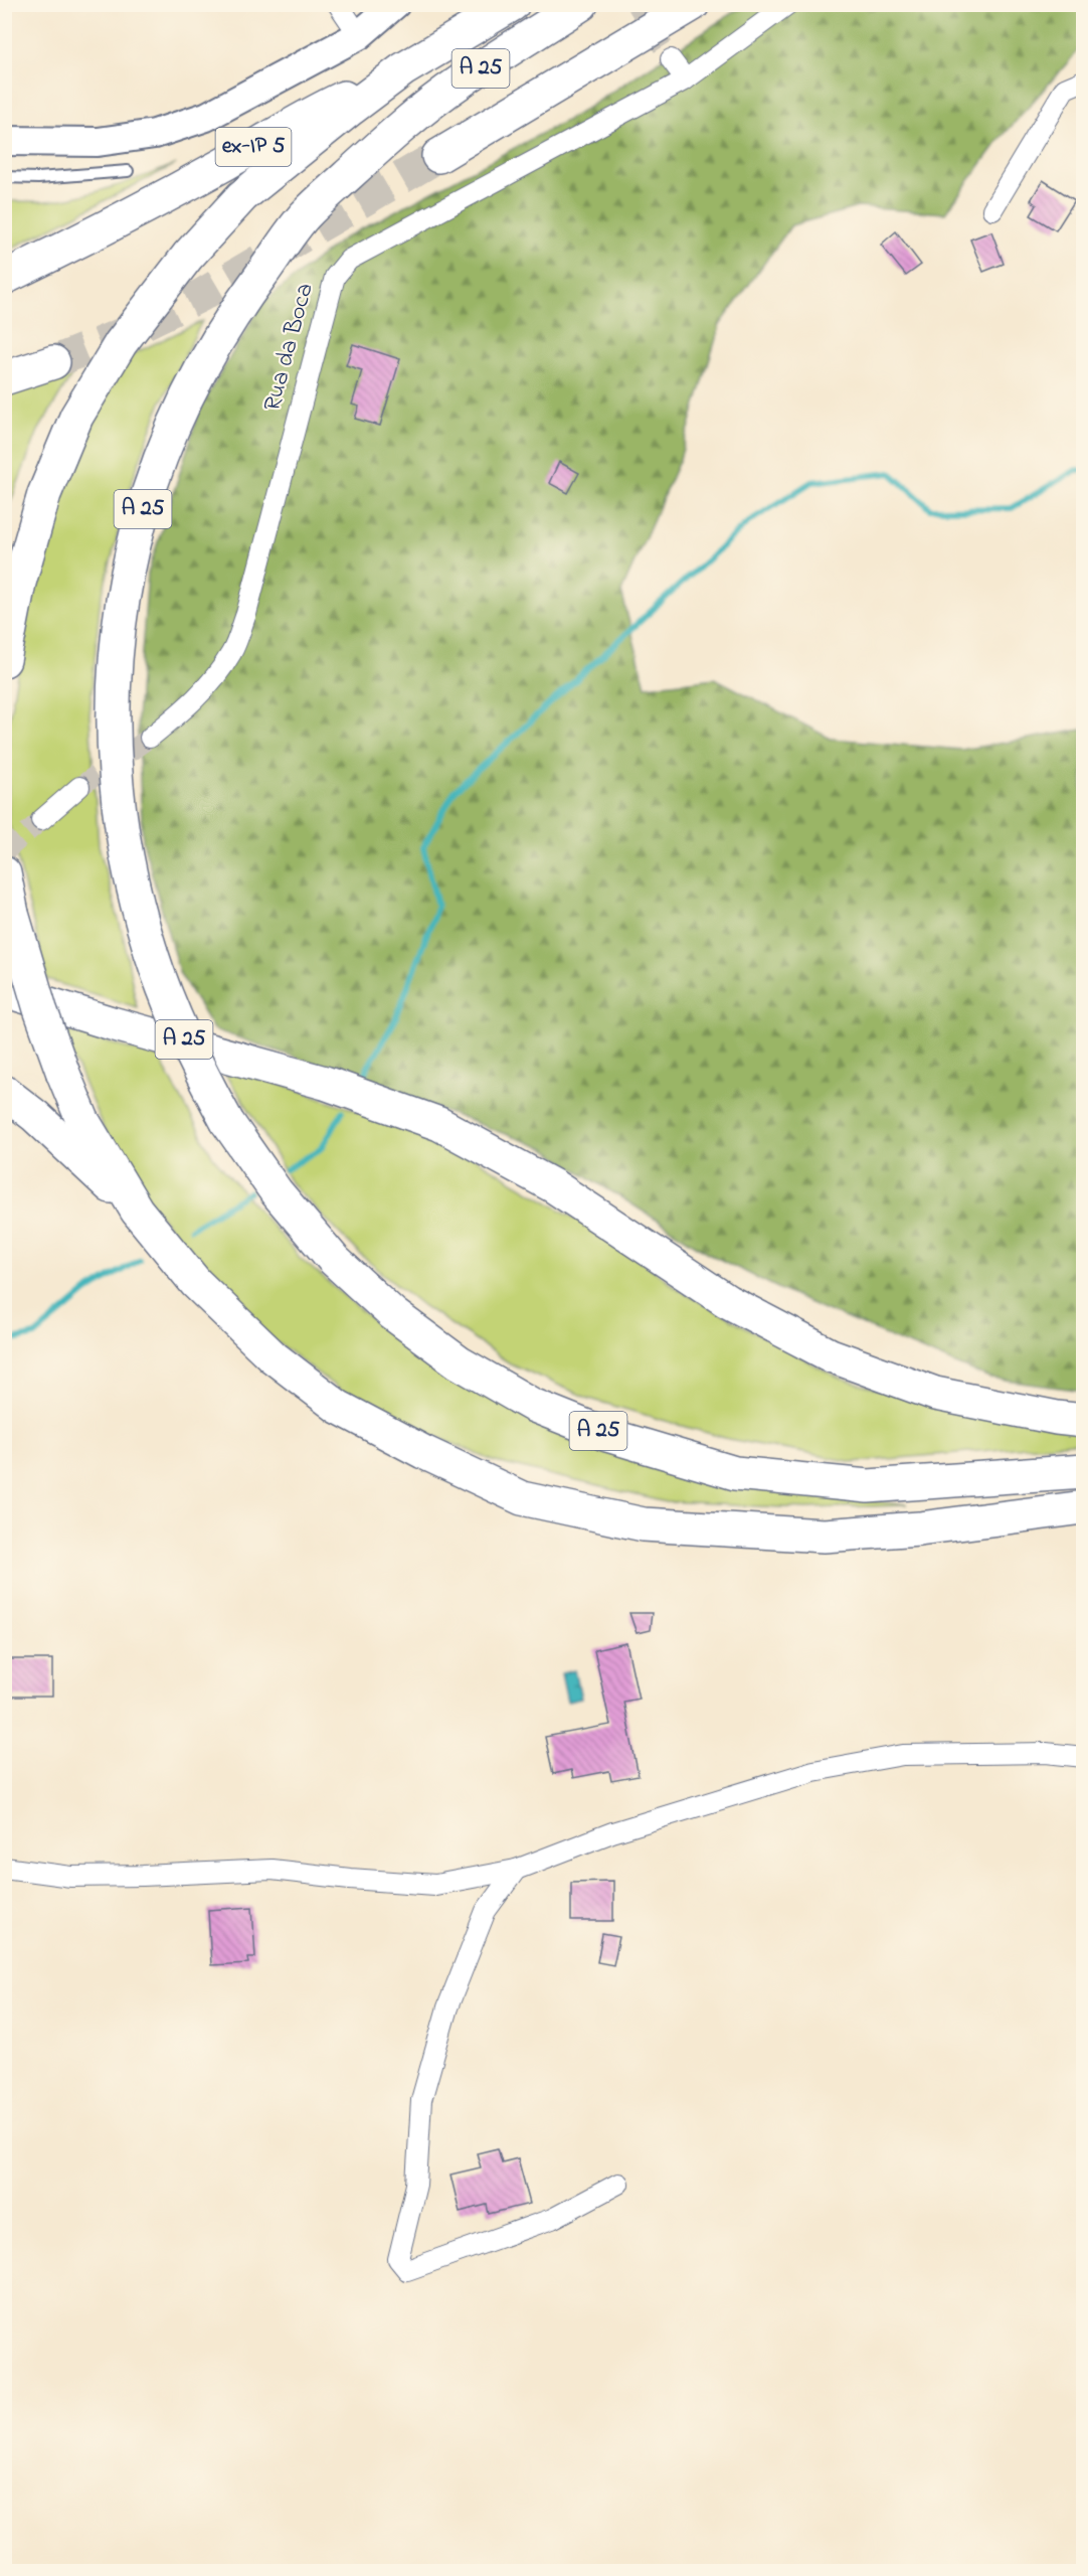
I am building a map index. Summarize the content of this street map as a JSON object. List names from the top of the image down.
{
  "streets": {
    "highway": ["A 25", "ex-IP 5"],
    "street": ["Rua da Boca"]
  },
  "crossings": [
    ["A 25", "ex-IP 5"]
  ]
}
